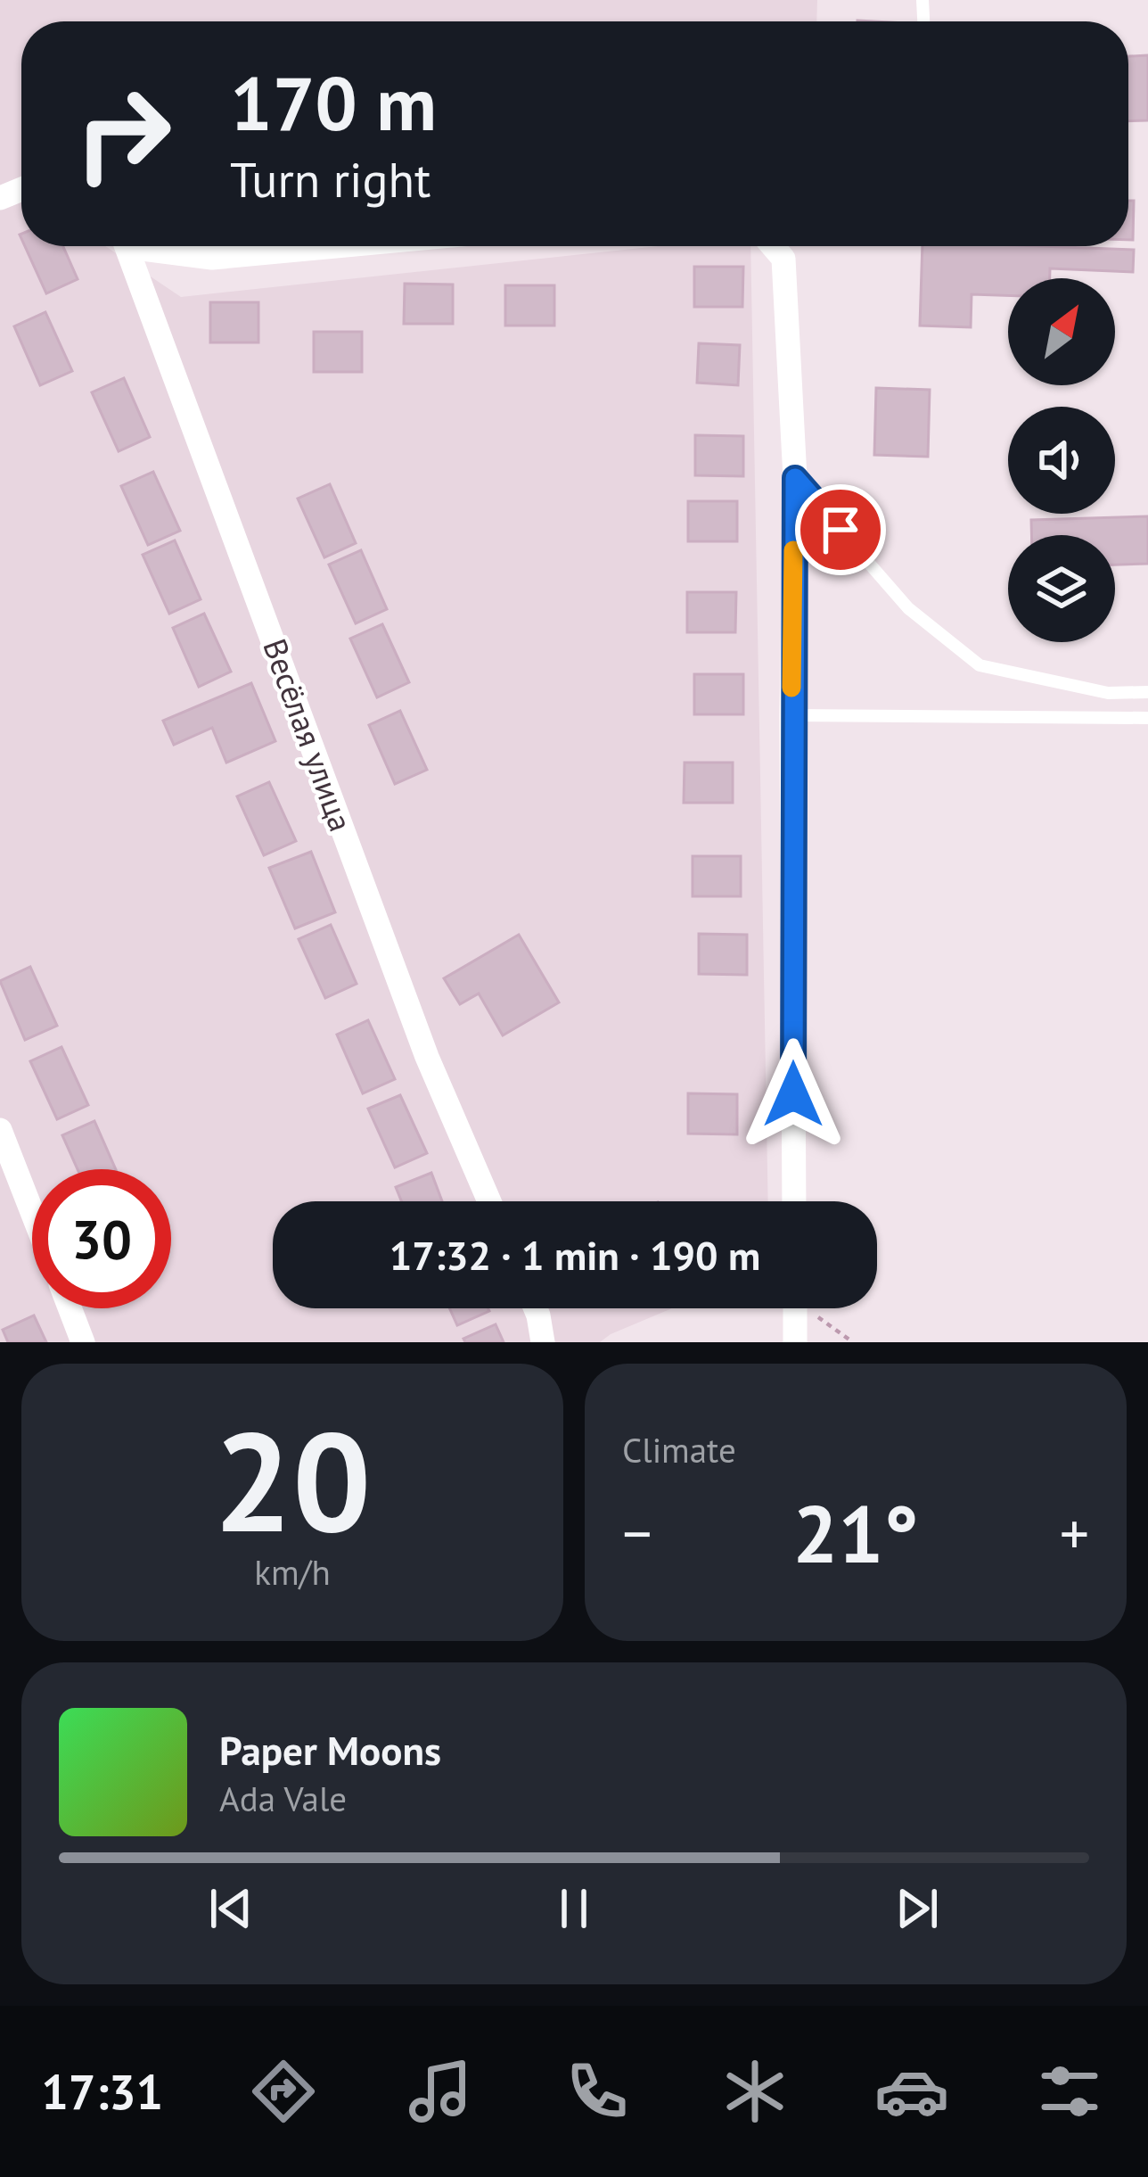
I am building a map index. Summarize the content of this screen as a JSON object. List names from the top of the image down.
{
  "streets": {
    "street": ["Весёлая улица"]
  },
  "north": "top right",
  "page": {
    "turn": ["170 m", "Turn right"],
    "limit": "30",
    "trip": "17:32 · 1 min · 190 m",
    "tile": [
      ["20", "km/h"],
      "Climate"
    ],
    "heat": ["−", "21°", "+"],
    "song": ["Paper Moons", "Ada Vale"],
    "tabs": "17:31"
  }
}
